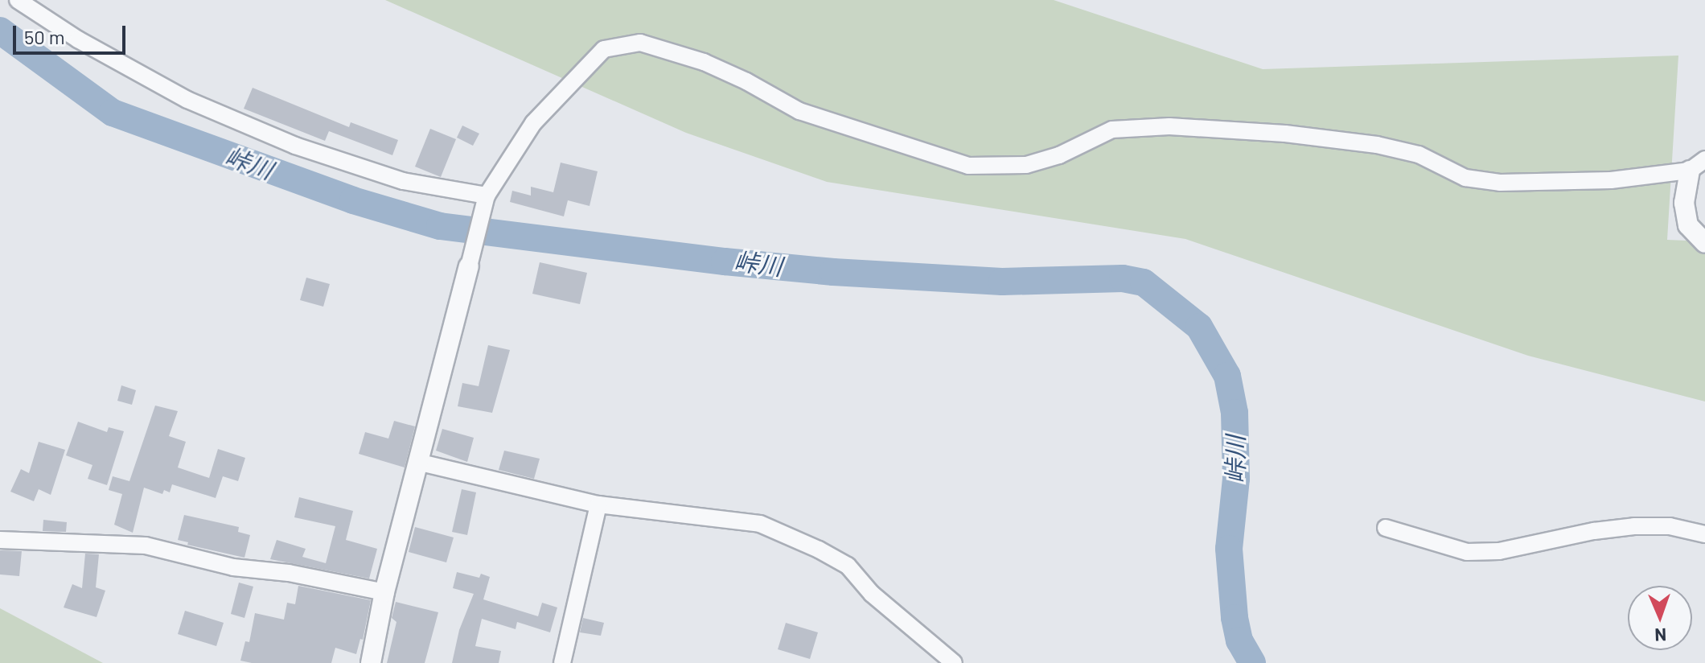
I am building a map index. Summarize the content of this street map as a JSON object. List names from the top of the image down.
{
  "water": ["峠川"],
  "scale_bar": "50 m",
  "north": "bottom"
}
